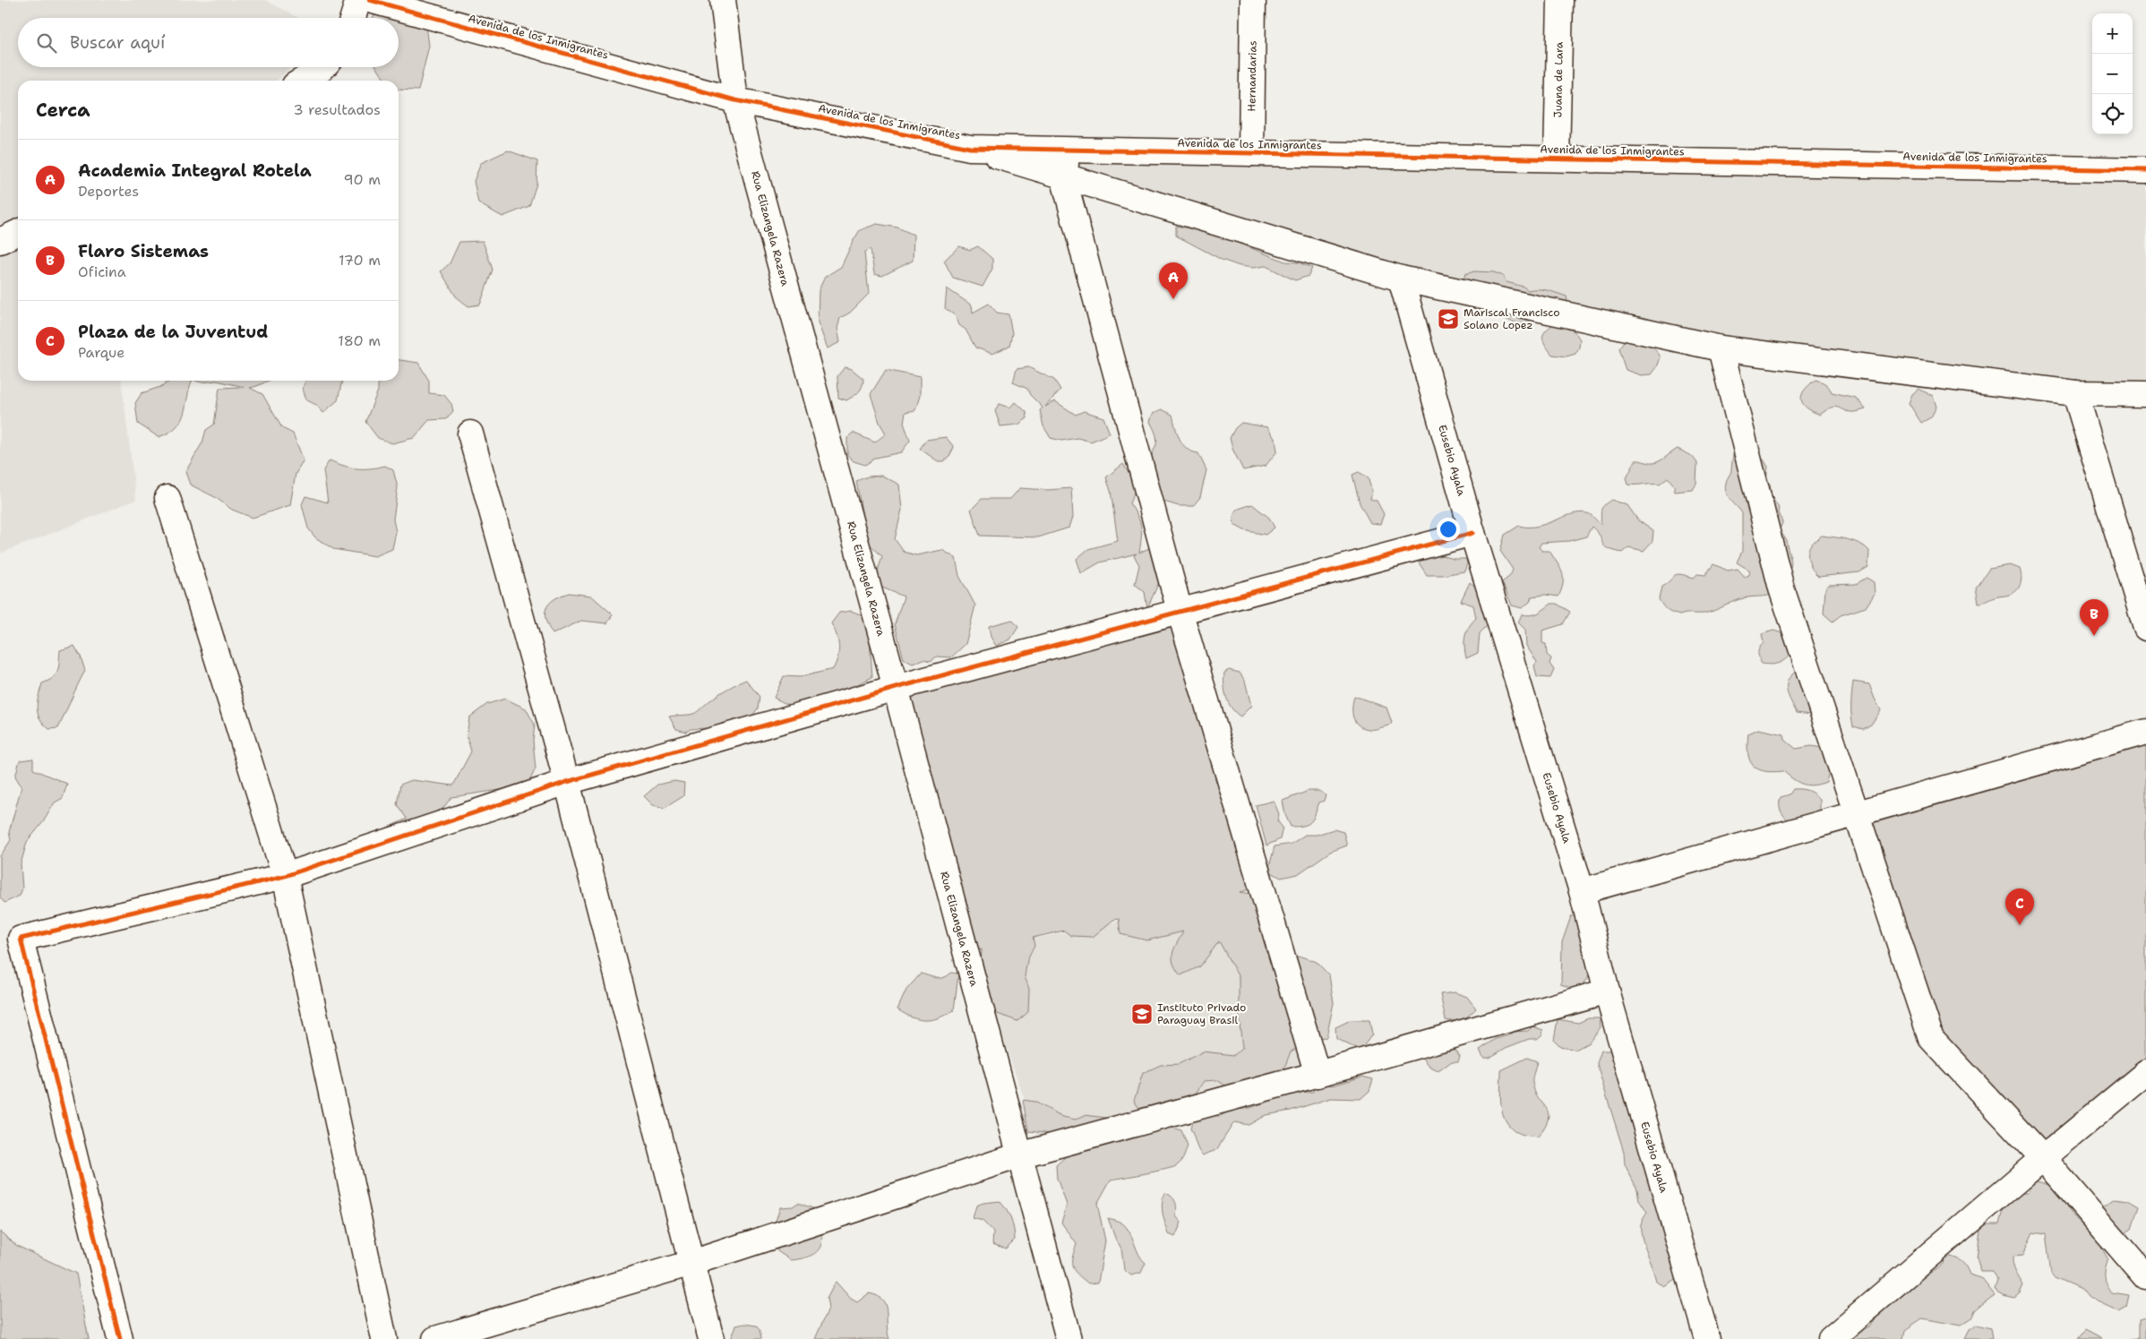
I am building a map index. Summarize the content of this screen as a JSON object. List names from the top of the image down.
{
  "streets": {
    "street": [
      "Avenida de los Inmigrantes",
      "Hernandarias",
      "Juana de Lara",
      "Rua Elizangela Razera",
      "Eusebio Ayala"
    ]
  },
  "crossings": [
    ["Avenida de los Inmigrantes", "Hernandarias"],
    ["Avenida de los Inmigrantes", "Juana de Lara"],
    ["Avenida de los Inmigrantes", "Rua Elizangela Razera"]
  ],
  "places": {
    "school or university": ["Mariscal Francisco Solano Lopez", "Instituto Privado Paraguay Brasil"]
  },
  "page": {
    "map_buttons": ["+", "−"],
    "search": "Buscar aquí",
    "heading": ["Cerca", "3 resultados"],
    "list": [
      {
        "mark": "A",
        "name": "Academia Integral Rotela",
        "note": "Deportes",
        "value": "90 m"
      },
      {
        "mark": "B",
        "name": "Flaro Sistemas",
        "note": "Oficina",
        "value": "170 m"
      },
      {
        "mark": "C",
        "name": "Plaza de la Juventud",
        "note": "Parque",
        "value": "180 m"
      }
    ],
    "pins": ["A", "B", "C"]
  }
}
